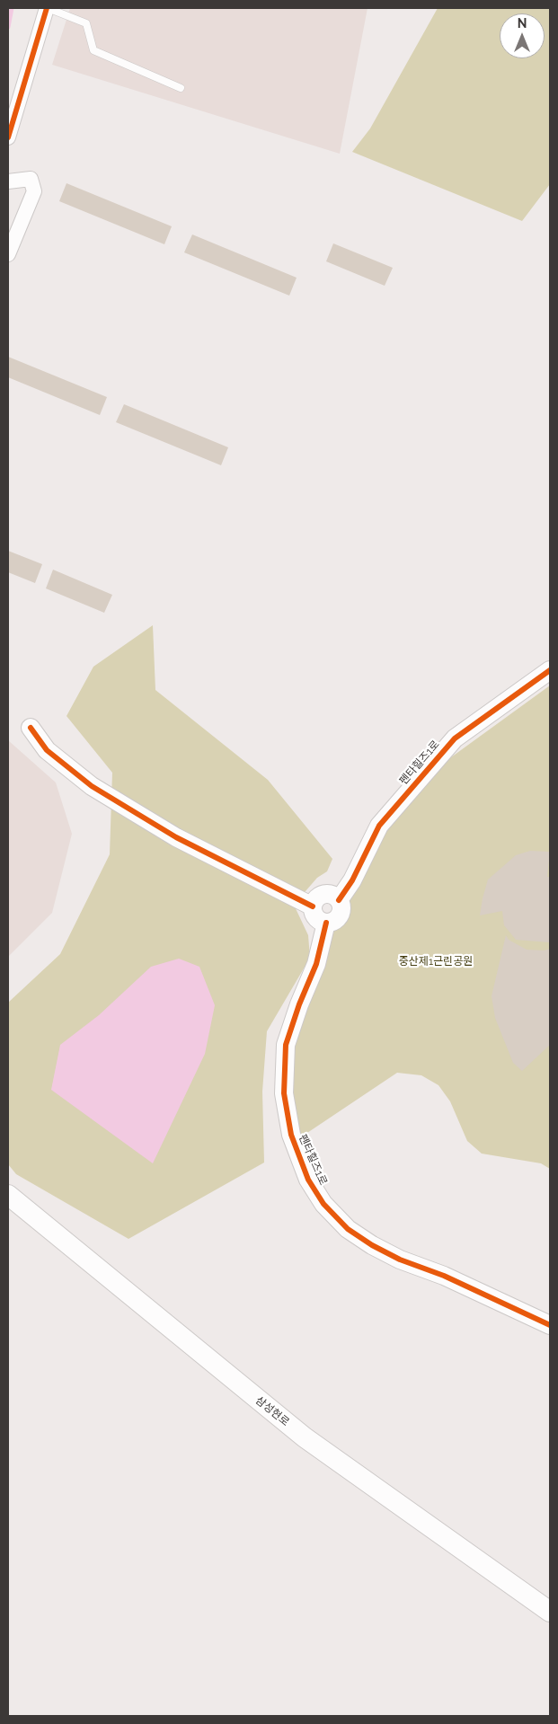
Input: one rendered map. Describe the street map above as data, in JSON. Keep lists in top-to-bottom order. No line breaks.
{"streets":{"main road":["삼성현로"],"street":["펜타힐즈1로"]},"parks":["중산제1근린공원"],"north":"top"}
